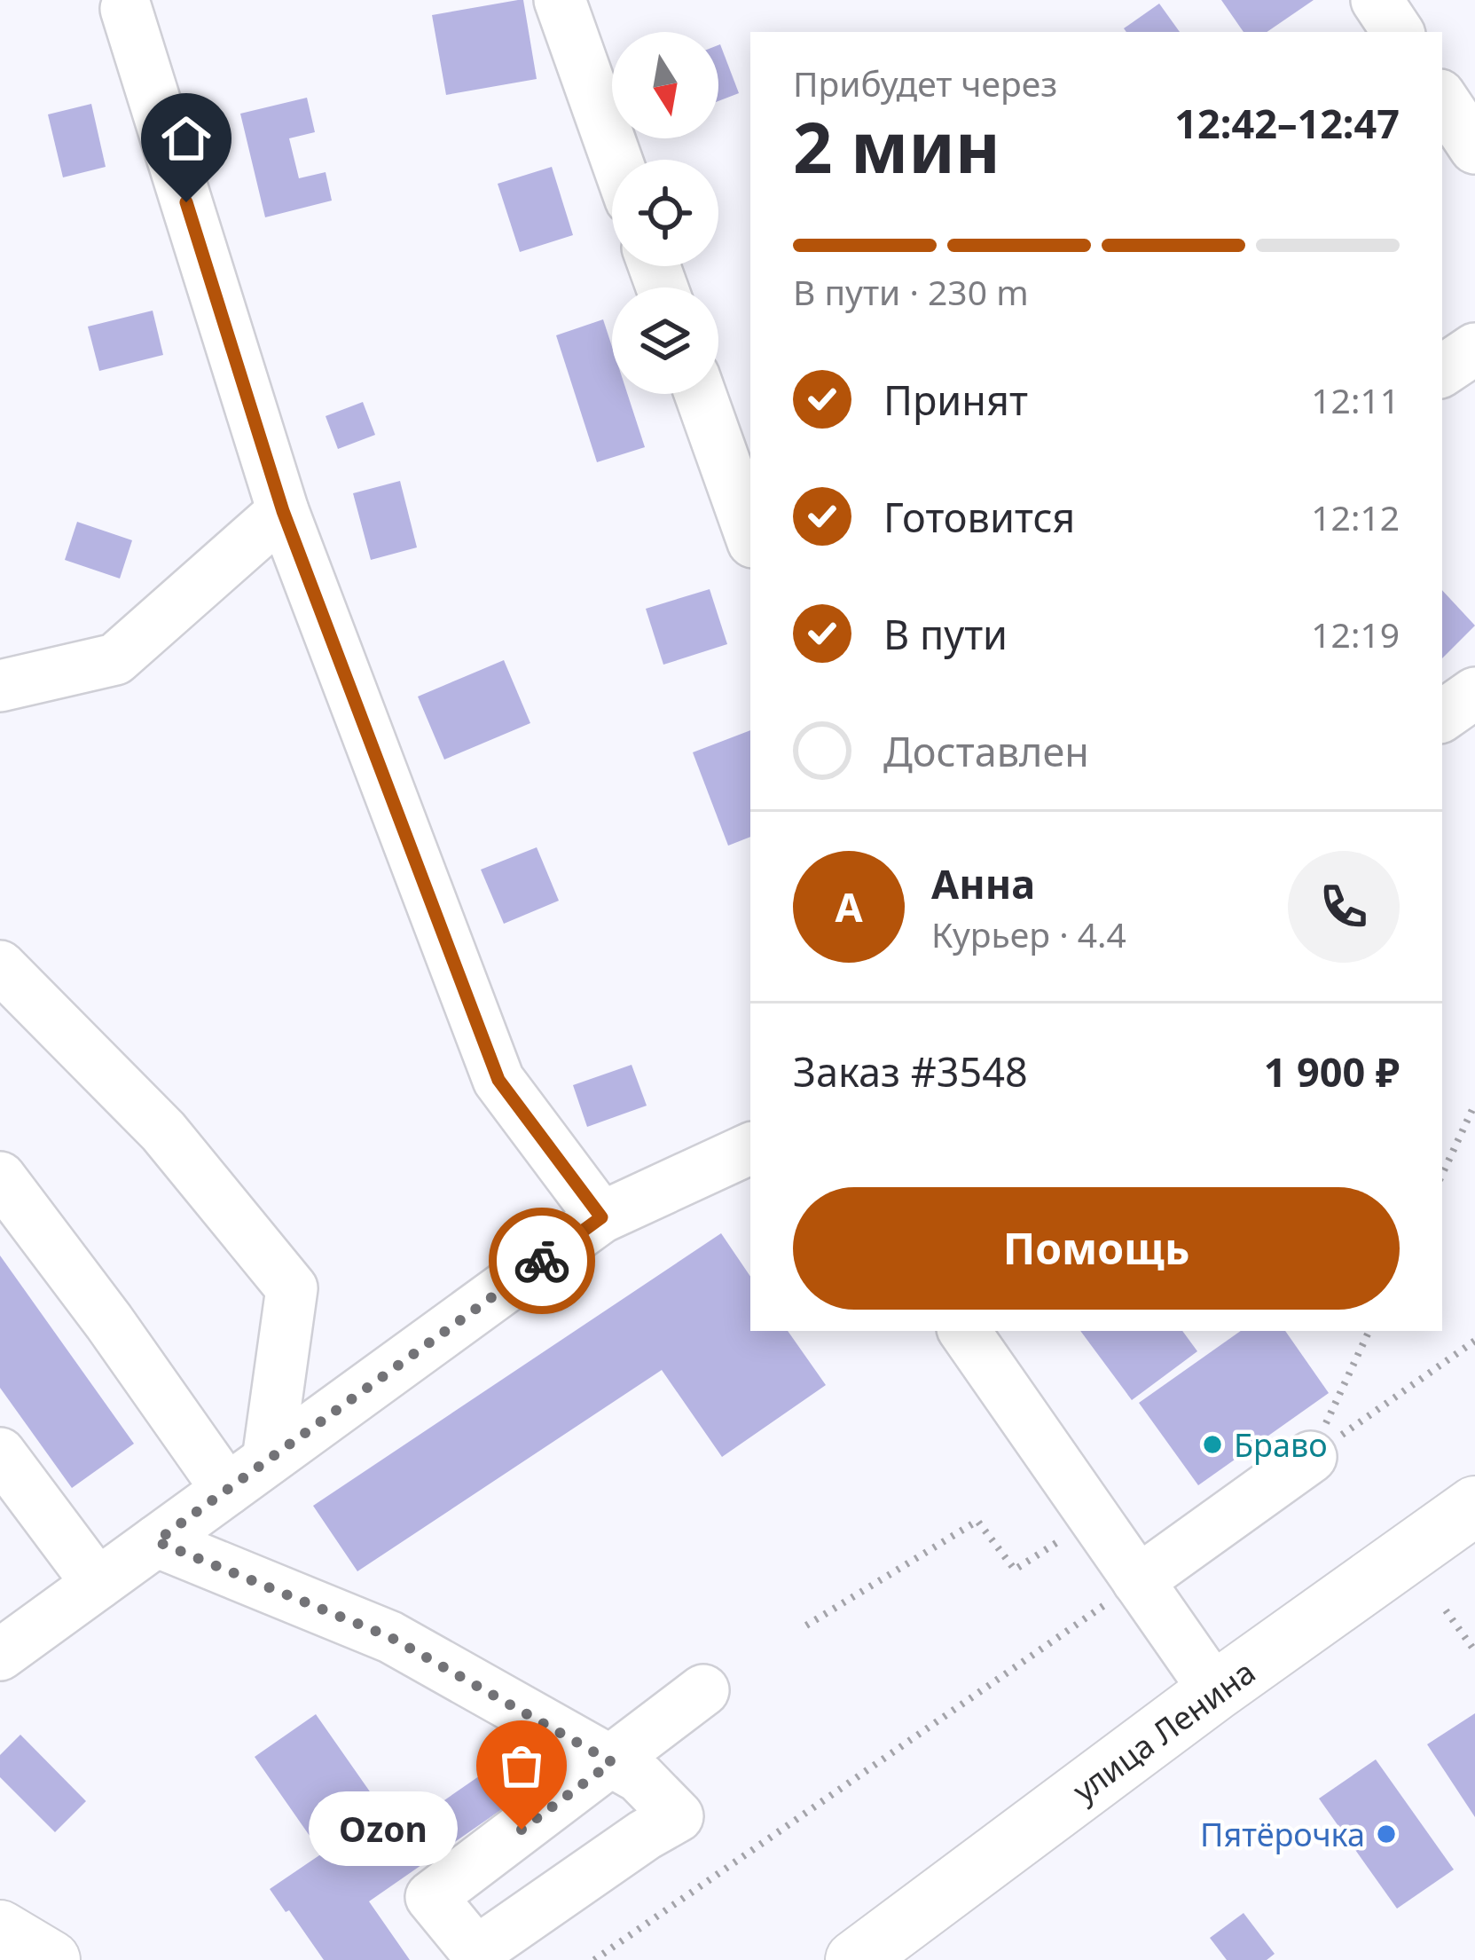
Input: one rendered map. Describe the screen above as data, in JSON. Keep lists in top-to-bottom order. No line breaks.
{"streets":{"main road":["улица Ленина"]},"places":["Браво","Ozon","Пятёрочка"],"north":"bottom","page":{"heading":["2 мин","Прибудет через","12:42–12:47"],"panel":["Анна","Курьер · 4.4","Заказ #3548","1 900 ₽"],"bar":"В пути · 230 m","list":[["Принят","12:11"],["Готовится","12:12"],["В пути","12:19"],"Доставлен"],"round":"А","buttons":"Помощь","bubble":"Ozon"}}
